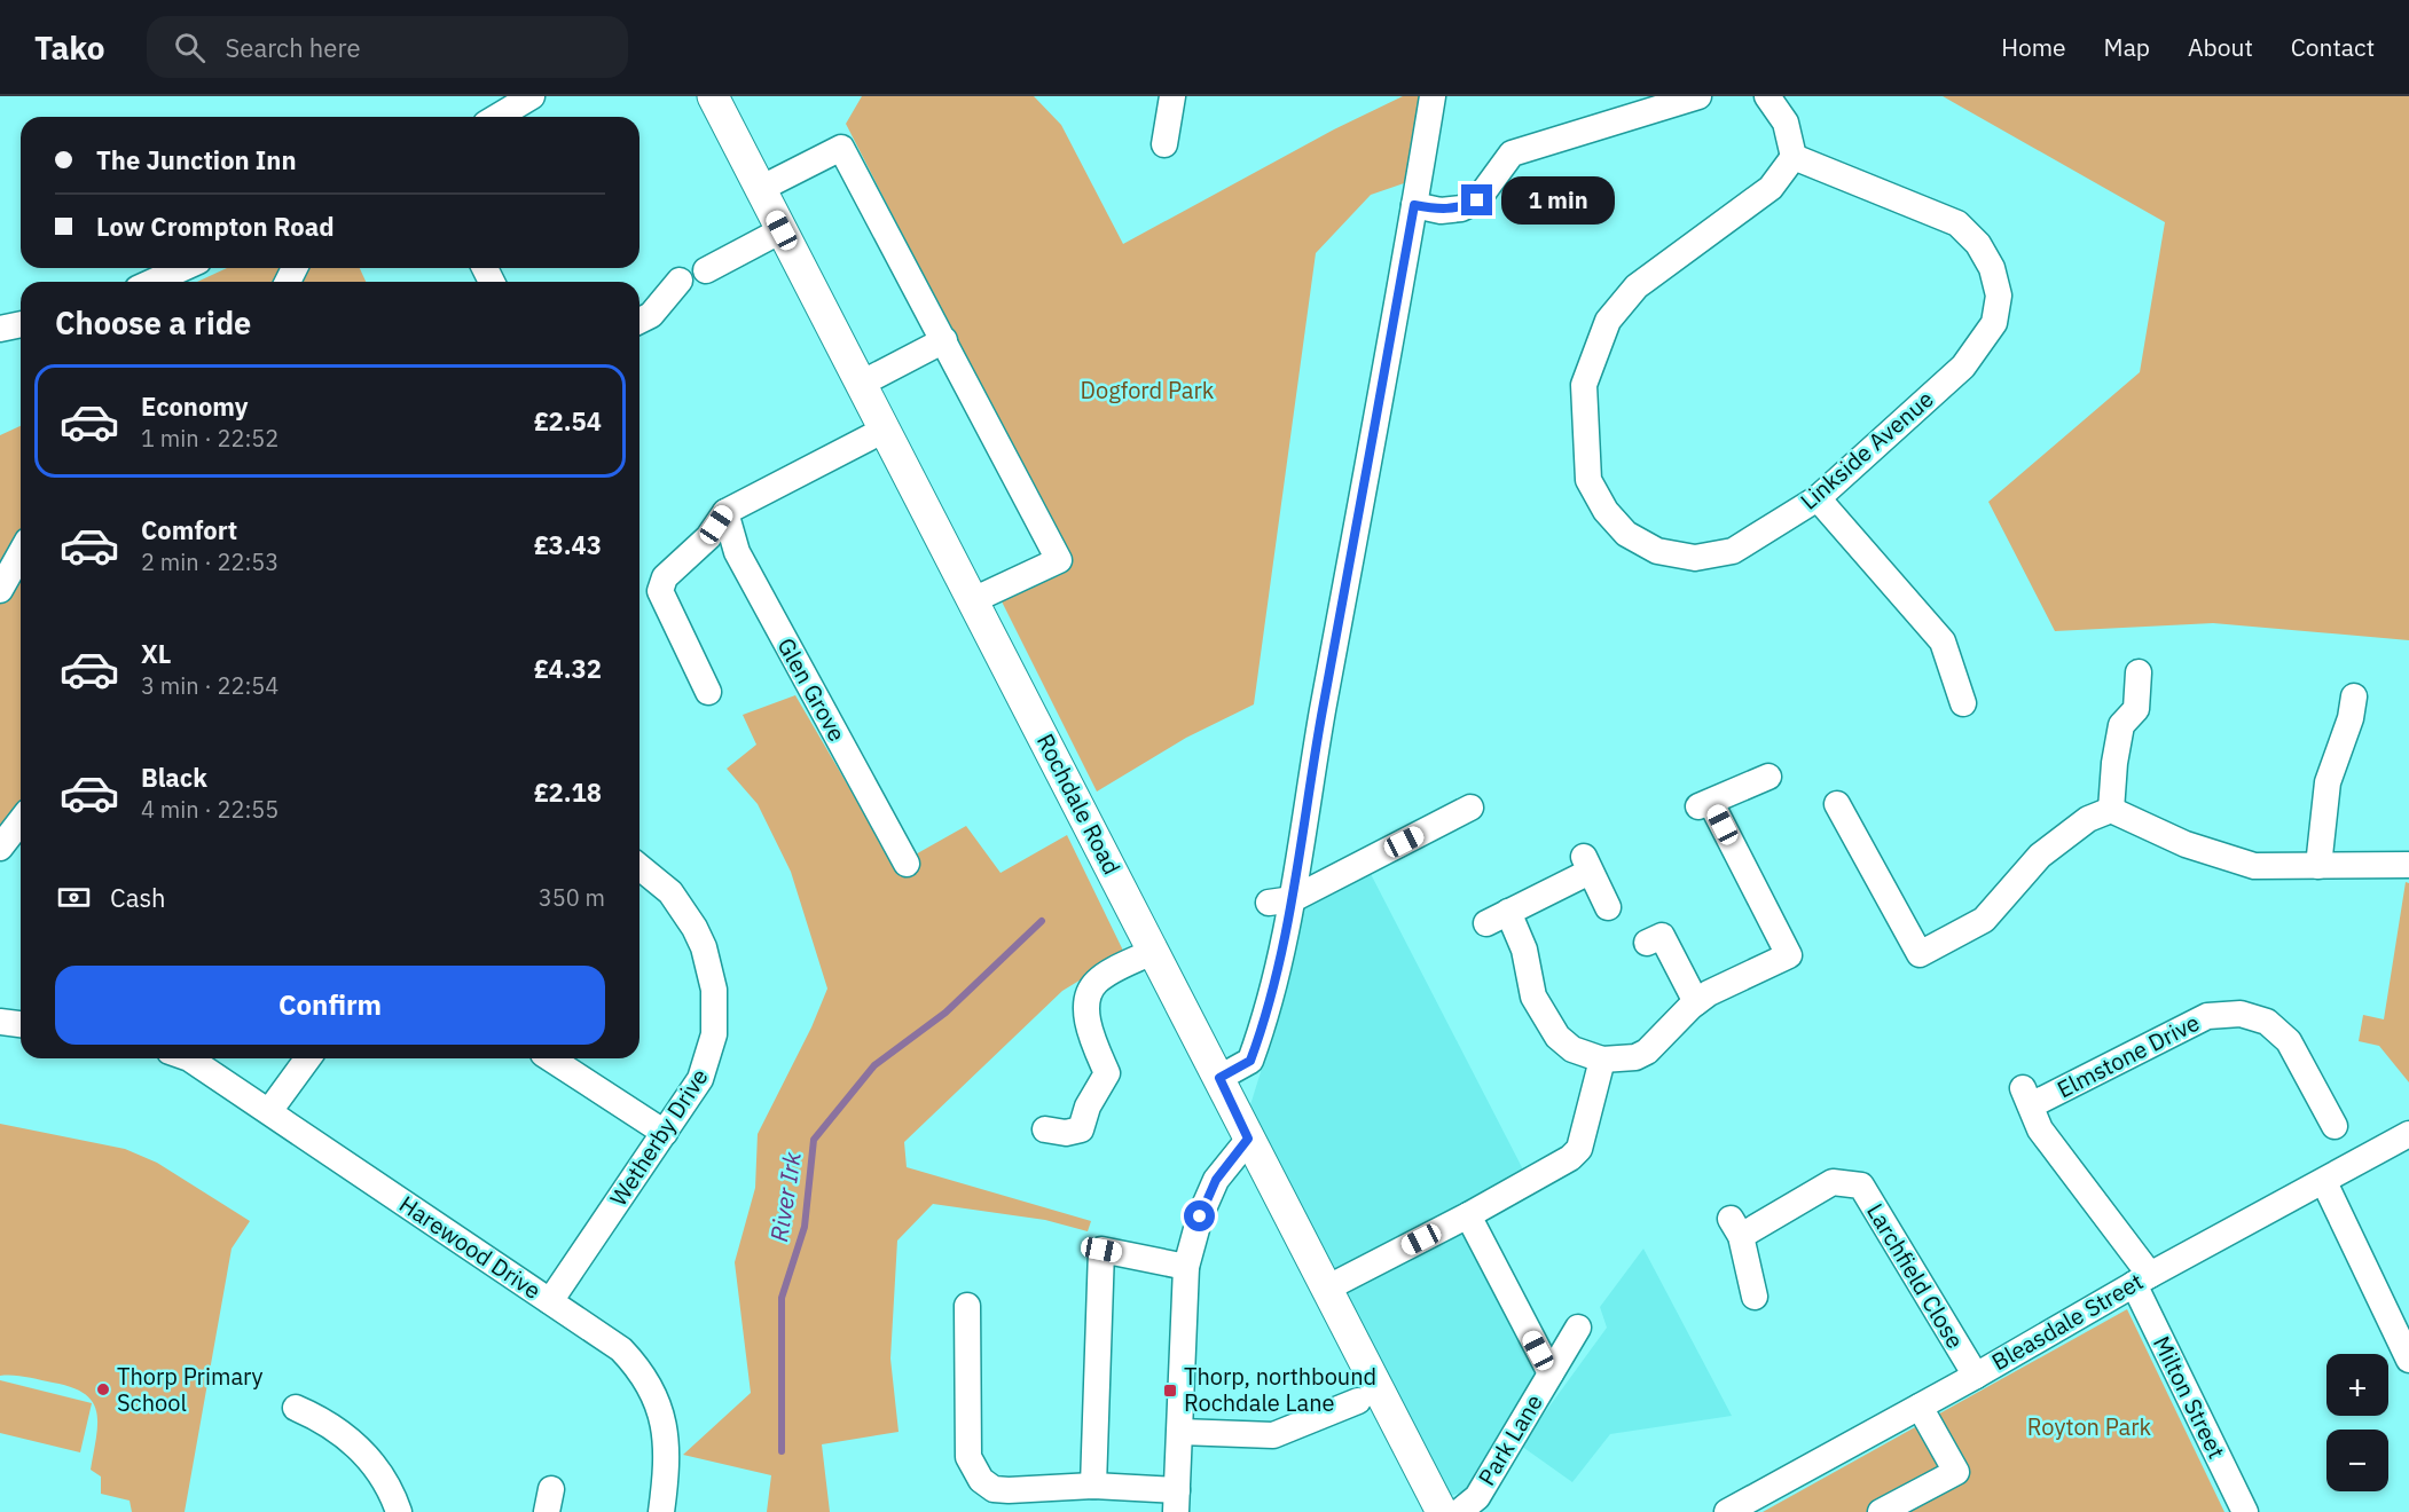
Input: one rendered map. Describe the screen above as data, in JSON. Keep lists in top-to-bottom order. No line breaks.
{"streets":{"main road":["Rochdale Road"],"street":["Linkside Avenue","Glen Grove","Elmstone Drive","Wetherby Drive","Harewood Drive","Larchfield Close","Bleasdale Street","Milton Street","Park Lane"]},"crossings":[["Elmstone Drive","Bleasdale Street"],["Elmstone Drive","Milton Street"],["Wetherby Drive","Harewood Drive"],["Larchfield Close","Bleasdale Street"],["Bleasdale Street","Milton Street"]],"water":["River Irk"],"parks":["Dogford Park","Royton Park"],"places":{"other":["Thorp Primary School"],"transit":["Thorp, northbound Rochdale Lane"]},"page":{"header":"Tako","search":"Search here","nav":["Home","Map","About","Contact"],"banner":["The Junction Inn","Low Crompton Road"],"bubble":"1 min","heading":"Choose a ride","list":[{"name":"Economy","note":"1 min · 22:52","value":"£2.54"},{"name":"Comfort","note":"2 min · 22:53","value":"£3.43"},{"name":"XL","note":"3 min · 22:54","value":"£4.32"},{"name":"Black","note":"4 min · 22:55","value":"£2.18"}],"pay":["Cash","350 m"],"buttons":"Confirm","map_buttons":["+","−"]}}
